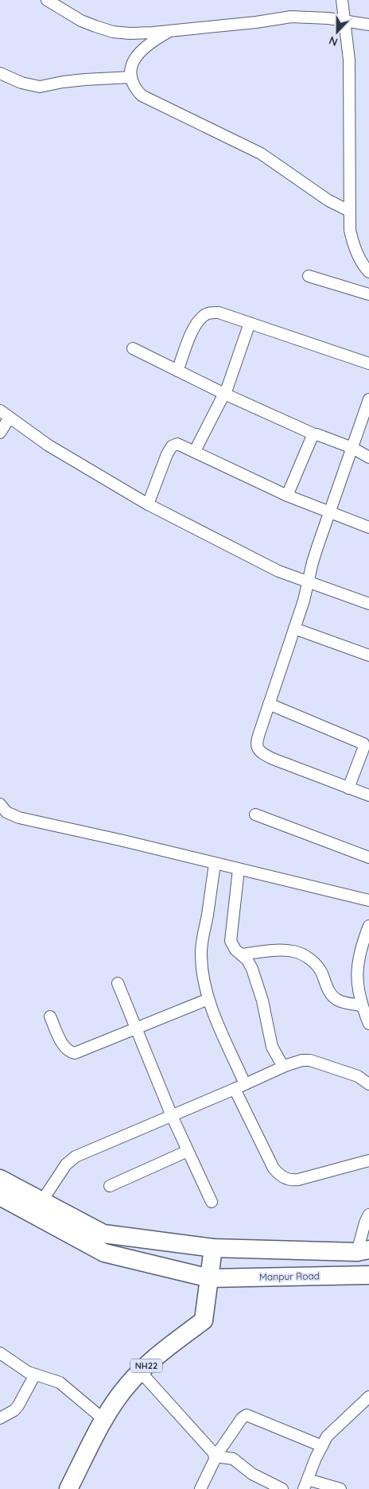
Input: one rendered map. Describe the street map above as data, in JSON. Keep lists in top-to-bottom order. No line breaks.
{"streets":{"main road":["Manpur Road","NH22"]},"crossings":[["Manpur Road","NH22"]],"north":"bottom"}
